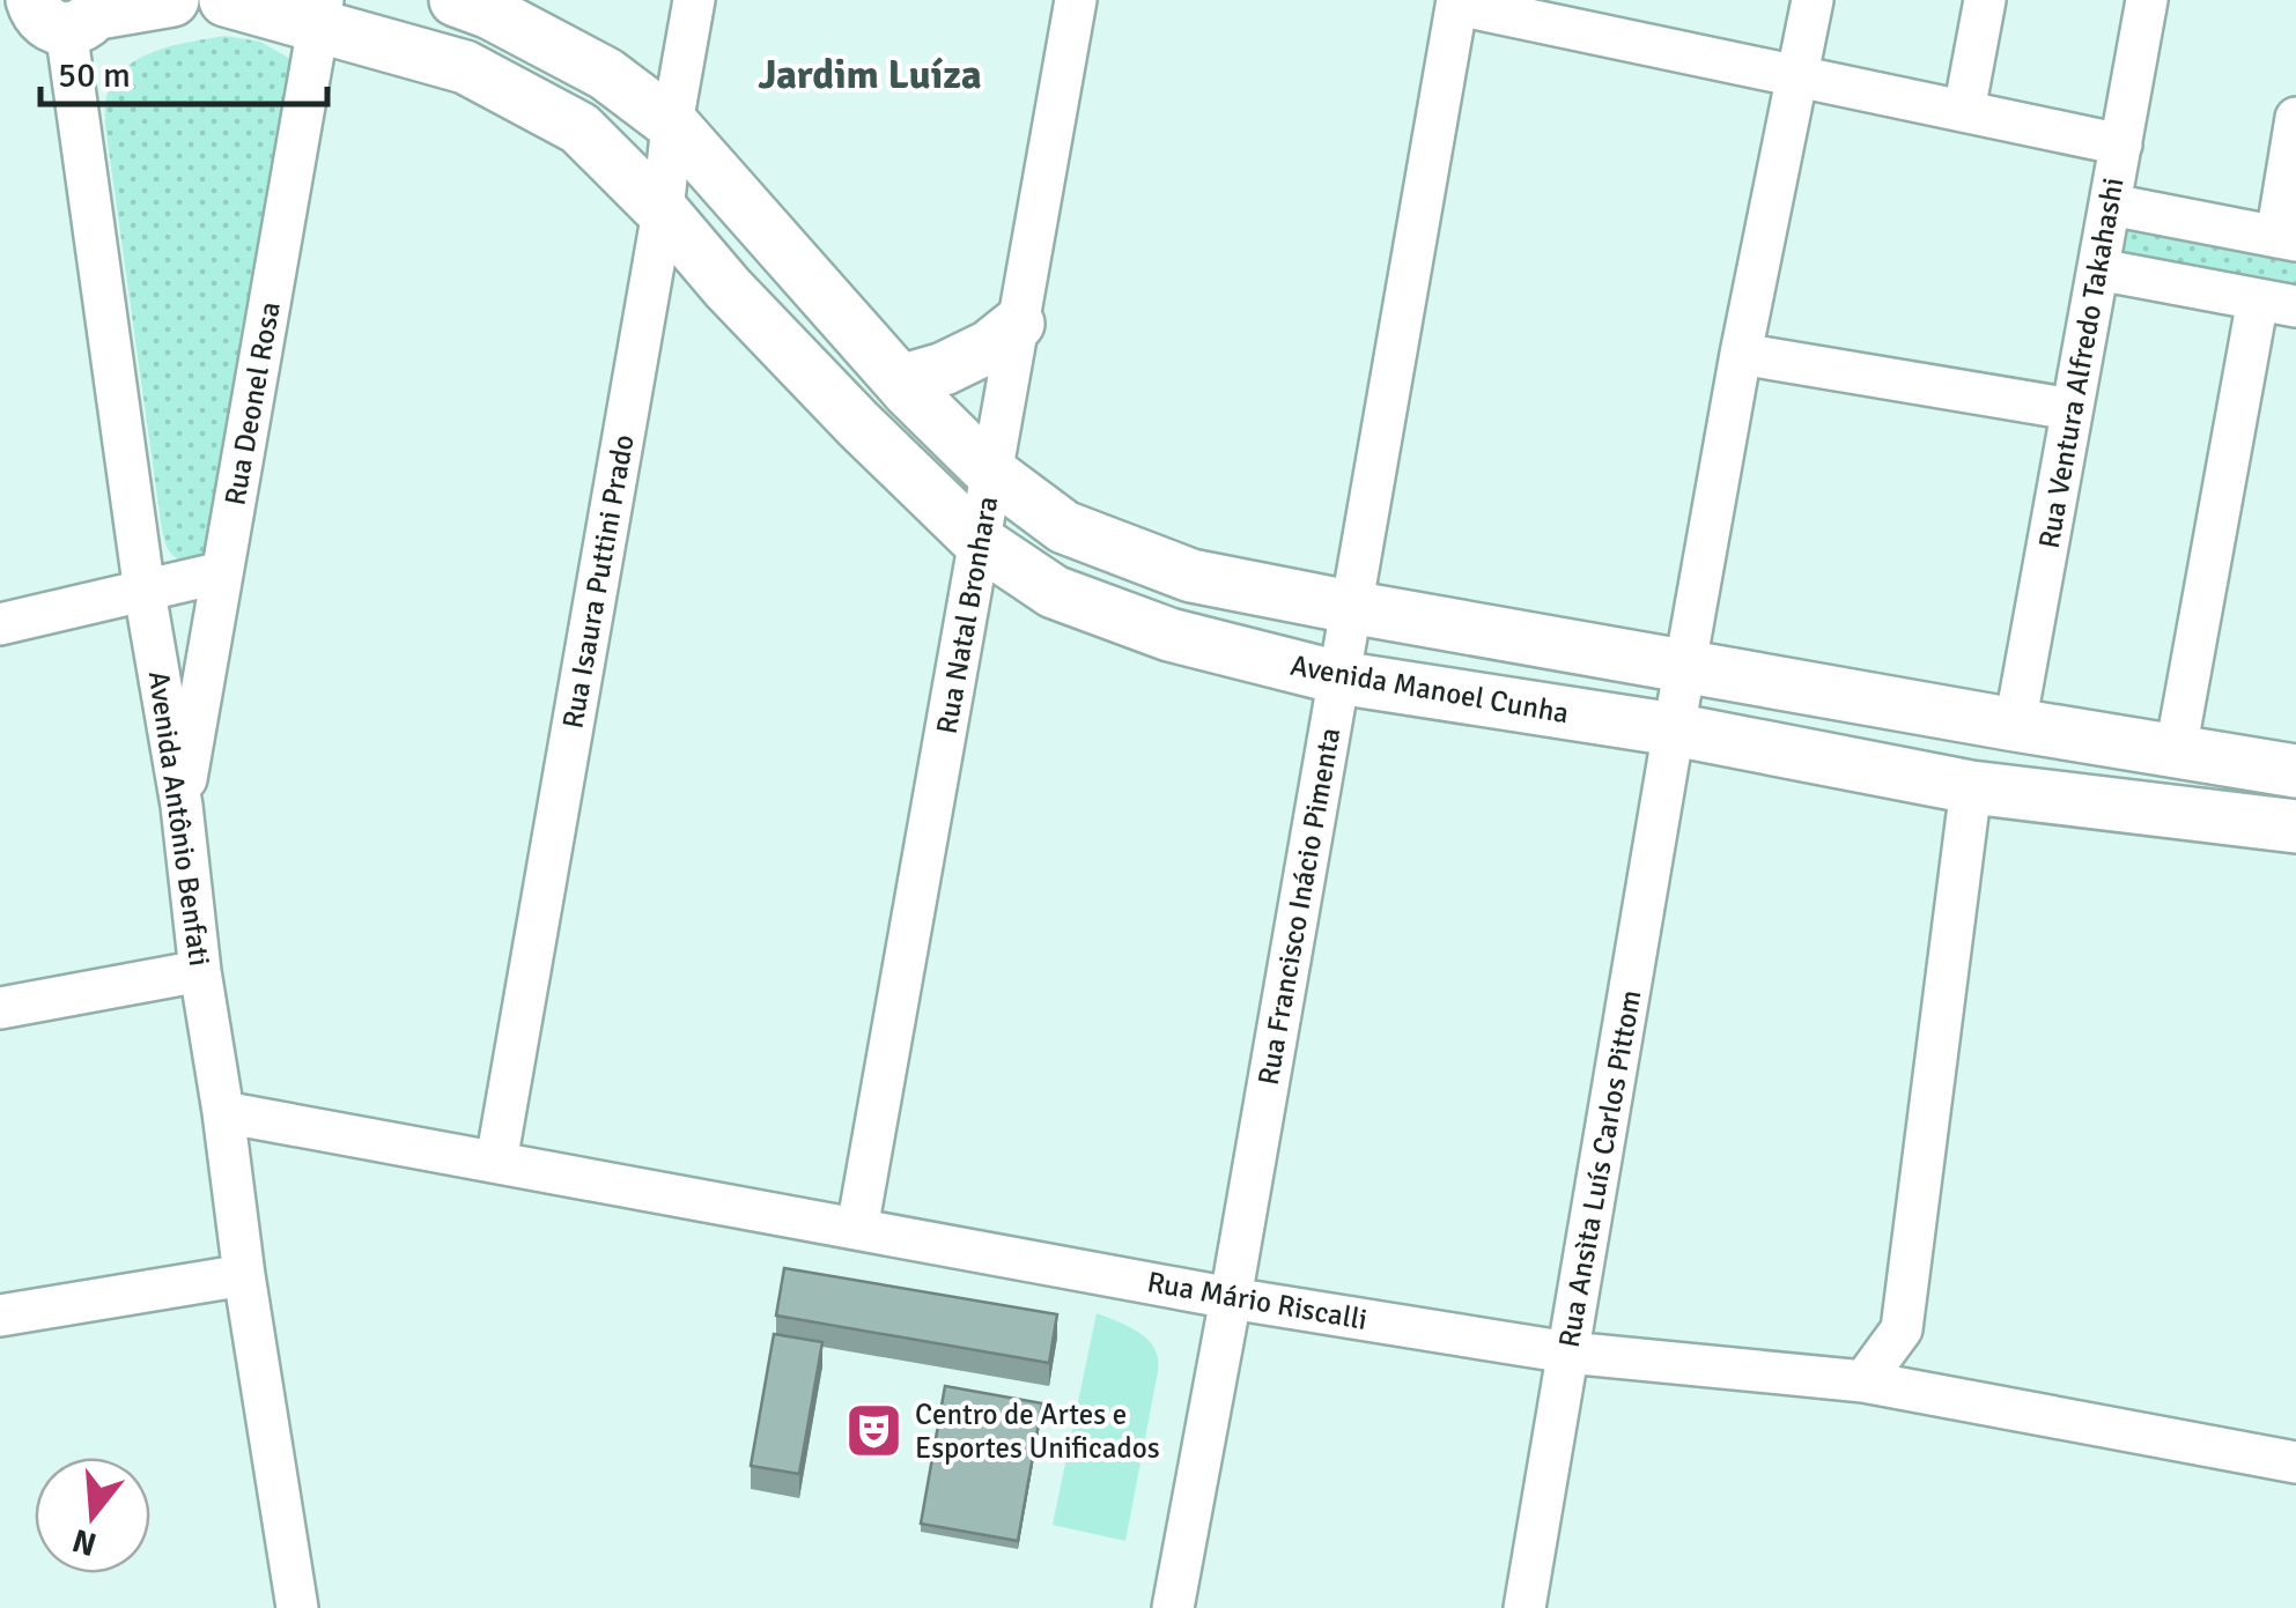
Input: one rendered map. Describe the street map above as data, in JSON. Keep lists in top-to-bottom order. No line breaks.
{"streets":{"street":["Rua Ventura Alfredo Takahashi","Rua Deonel Rosa","Rua Isaura Puttini Prado","Rua Natal Bronhara","Avenida Manoel Cunha","Avenida Antônio Benfati","Rua Francisco Inácio Pimenta","Rua Ansìta Luís Carlos Pittom","Rua Mário Riscalli"]},"crossings":[["Rua Deonel Rosa","Avenida Manoel Cunha"],["Rua Deonel Rosa","Avenida Antônio Benfati"],["Rua Isaura Puttini Prado","Avenida Manoel Cunha"],["Rua Isaura Puttini Prado","Rua Mário Riscalli"],["Rua Natal Bronhara","Avenida Manoel Cunha"],["Rua Natal Bronhara","Rua Mário Riscalli"],["Avenida Manoel Cunha","Rua Francisco Inácio Pimenta"],["Avenida Manoel Cunha","Rua Ansìta Luís Carlos Pittom"],["Avenida Antônio Benfati","Rua Mário Riscalli"],["Rua Francisco Inácio Pimenta","Rua Mário Riscalli"],["Rua Ansìta Luís Carlos Pittom","Rua Mário Riscalli"]],"districts":["Jardim Luíza"],"places":{"theatre":["Centro de Artes e Esportes Unificados"]},"scale_bar":"50 m","north":"bottom"}
